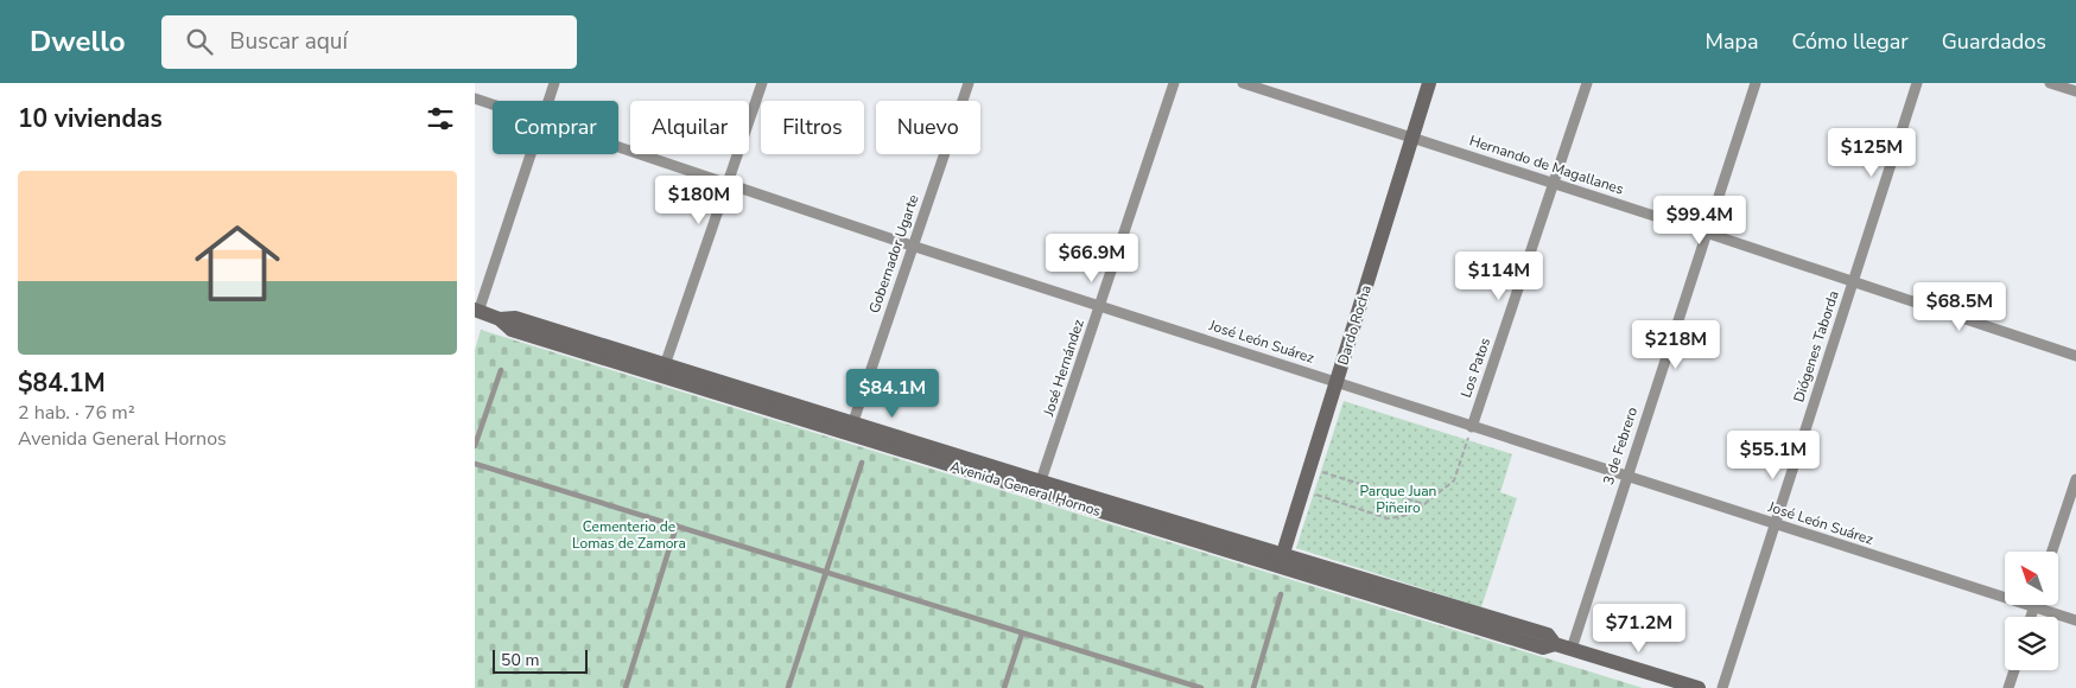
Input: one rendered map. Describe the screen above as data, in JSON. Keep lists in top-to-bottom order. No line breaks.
{"streets":{"main road":["Dardo Rocha","Avenida General Hornos"],"street":["Hernando de Magallanes","Gobernador Ugarte","José León Suárez","Diógenes Taborda","José Hernández","Los Patos","3 de Febrero"]},"crossings":[["Hernando de Magallanes","Dardo Rocha"],["Hernando de Magallanes","Diógenes Taborda"],["Hernando de Magallanes","Los Patos"],["Hernando de Magallanes","3 de Febrero"],["Gobernador Ugarte","José León Suárez"],["Gobernador Ugarte","Avenida General Hornos"],["Dardo Rocha","José León Suárez"],["Dardo Rocha","Avenida General Hornos"],["José León Suárez","Diógenes Taborda"],["José León Suárez","José Hernández"],["José León Suárez","Los Patos"],["José León Suárez","3 de Febrero"],["José Hernández","Avenida General Hornos"],["3 de Febrero","Avenida General Hornos"]],"parks":["Parque Juan Piñeiro","Cementerio de Lomas de Zamora"],"scale_bar":"50 m","north":"top left","page":{"header":"Dwello","search":"Buscar aquí","nav":["Mapa","Cómo llegar","Guardados"],"heading":"10 viviendas","chip":["Comprar","Alquilar","Filtros","Nuevo"],"price":["$125M","$180M","$99.4M","$66.9M","$114M","$68.5M","$218M","$84.1M","$55.1M","$71.2M"],"list":[{"name":"$84.1M","note":"2 hab. · 76 m² · Avenida General Hornos"}],"scale":"50 m"}}
